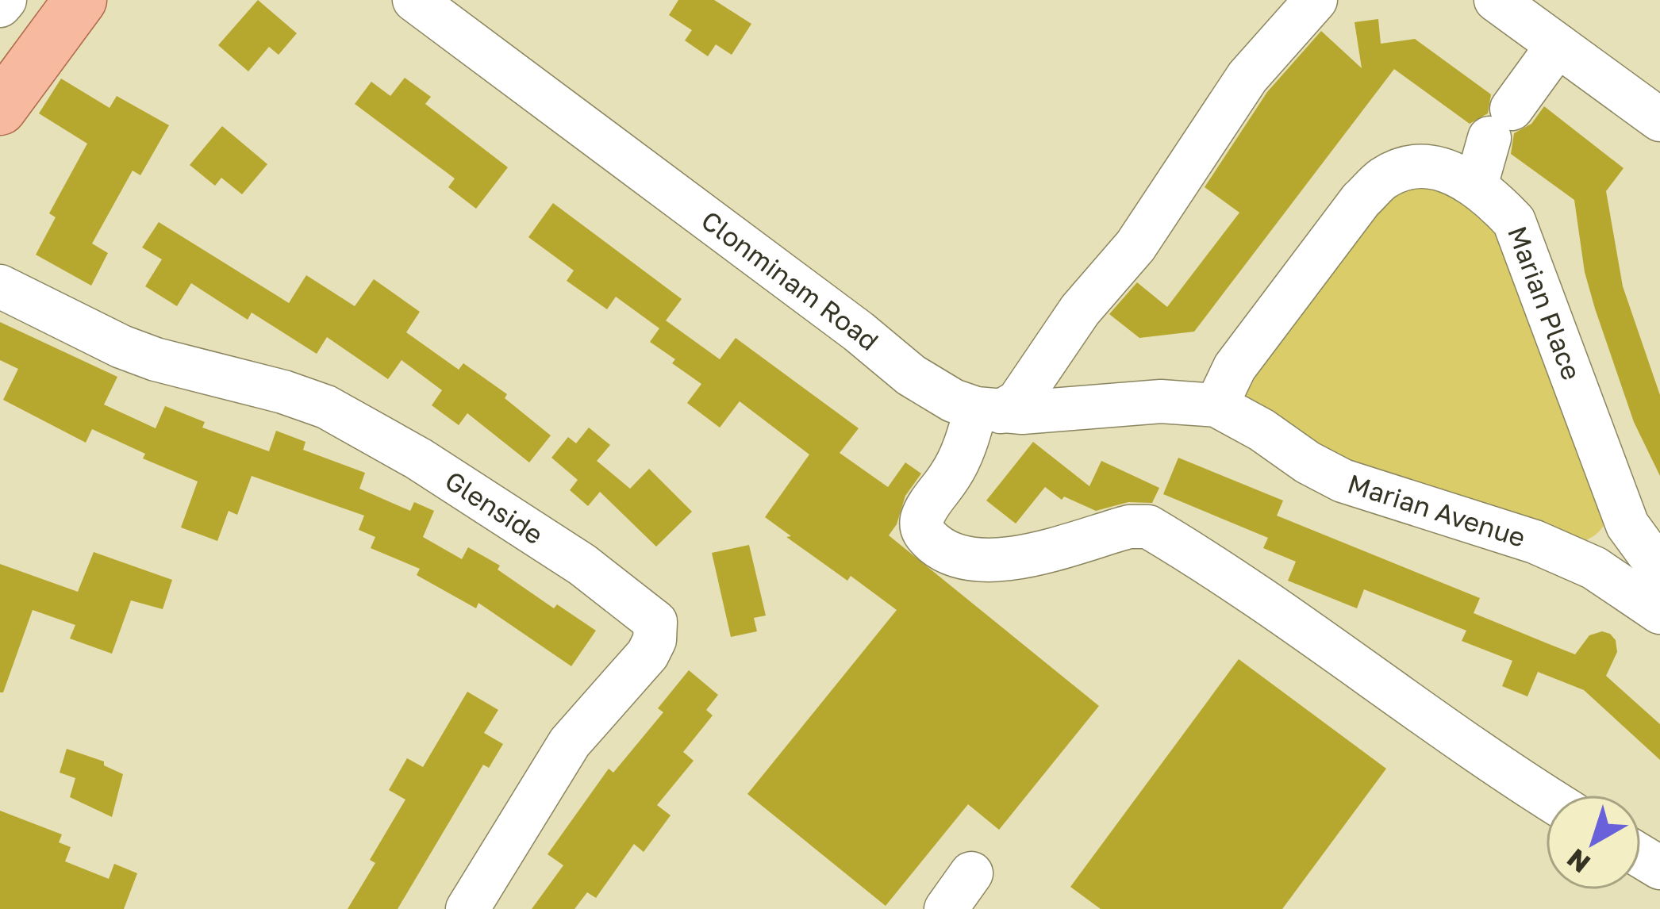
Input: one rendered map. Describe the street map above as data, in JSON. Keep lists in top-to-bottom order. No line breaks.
{"streets":{"street":["Clonminam Road","Marian Place","Glenside","Marian Avenue"]},"crossings":[["Clonminam Road","Marian Place"],["Clonminam Road","Marian Avenue"],["Marian Place","Marian Avenue"]],"north":"bottom left"}
